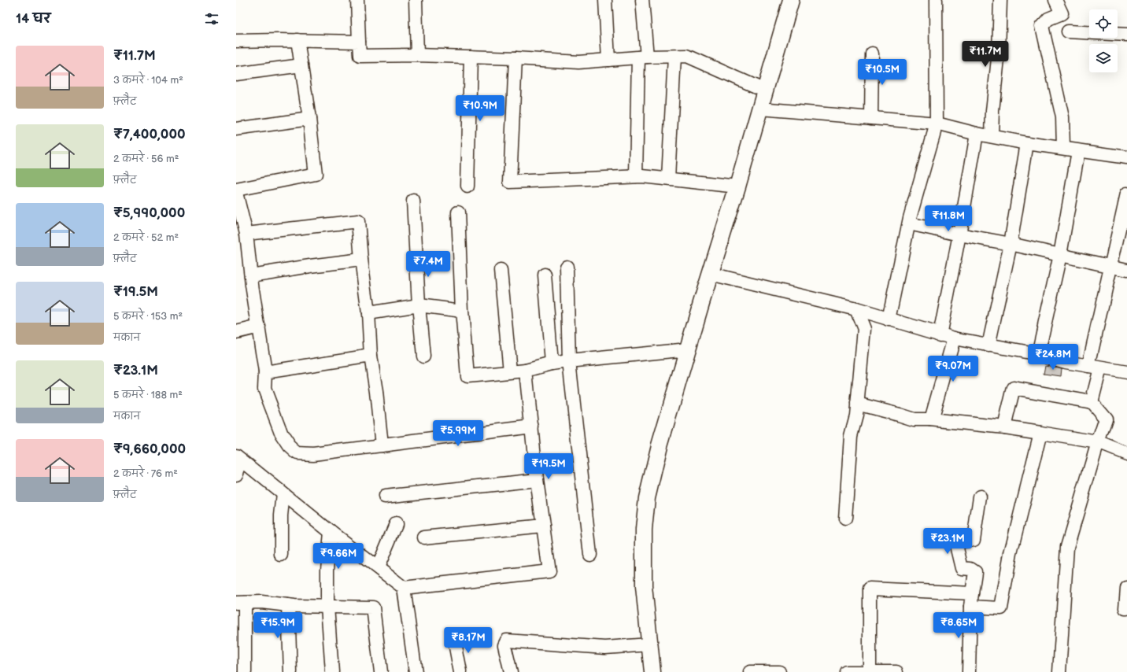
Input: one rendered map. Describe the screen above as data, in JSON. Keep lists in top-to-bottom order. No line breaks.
{"page":{"heading":"14 घर","list":[{"name":"₹11.7M","note":"3 कमरे · 104 m² · फ़्लैट"},{"name":"₹7,400,000","note":"2 कमरे · 56 m² · फ़्लैट"},{"name":"₹5,990,000","note":"2 कमरे · 52 m² · फ़्लैट"},{"name":"₹19.5M","note":"5 कमरे · 153 m² · मकान"},{"name":"₹23.1M","note":"5 कमरे · 188 m² · मकान"},{"name":"₹9,660,000","note":"2 कमरे · 76 m² · फ़्लैट"}],"price":["₹11.7M","₹10.5M","₹10.9M","₹11.8M","₹7.4M","₹24.8M","₹9.07M","₹5.99M","₹19.5M","₹23.1M","₹9.66M","₹15.9M","₹8.65M","₹8.17M"]}}
